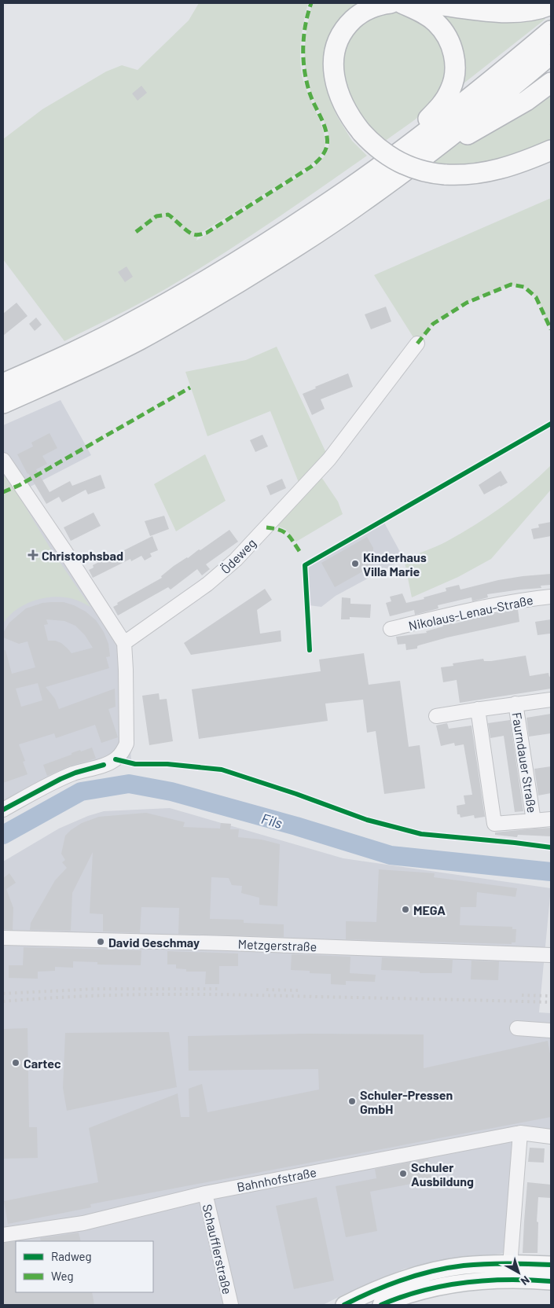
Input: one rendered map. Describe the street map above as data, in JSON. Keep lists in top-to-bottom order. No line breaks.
{"streets":{"street":["Ödeweg","Nikolaus-Lenau-Straße","Faurndauer Straße","Metzgerstraße","Bahnhofstraße","Schaufflerstraße"]},"crossings":[["Bahnhofstraße","Schaufflerstraße"]],"water":["Fils"],"places":{"health":["Christophsbad"],"other":["Kinderhaus Villa Marie","MEGA","David Geschmay","Cartec","Schuler-Pressen GmbH","Schuler Ausbildung"]},"legend":["Radweg","Weg"],"north":"bottom right"}
